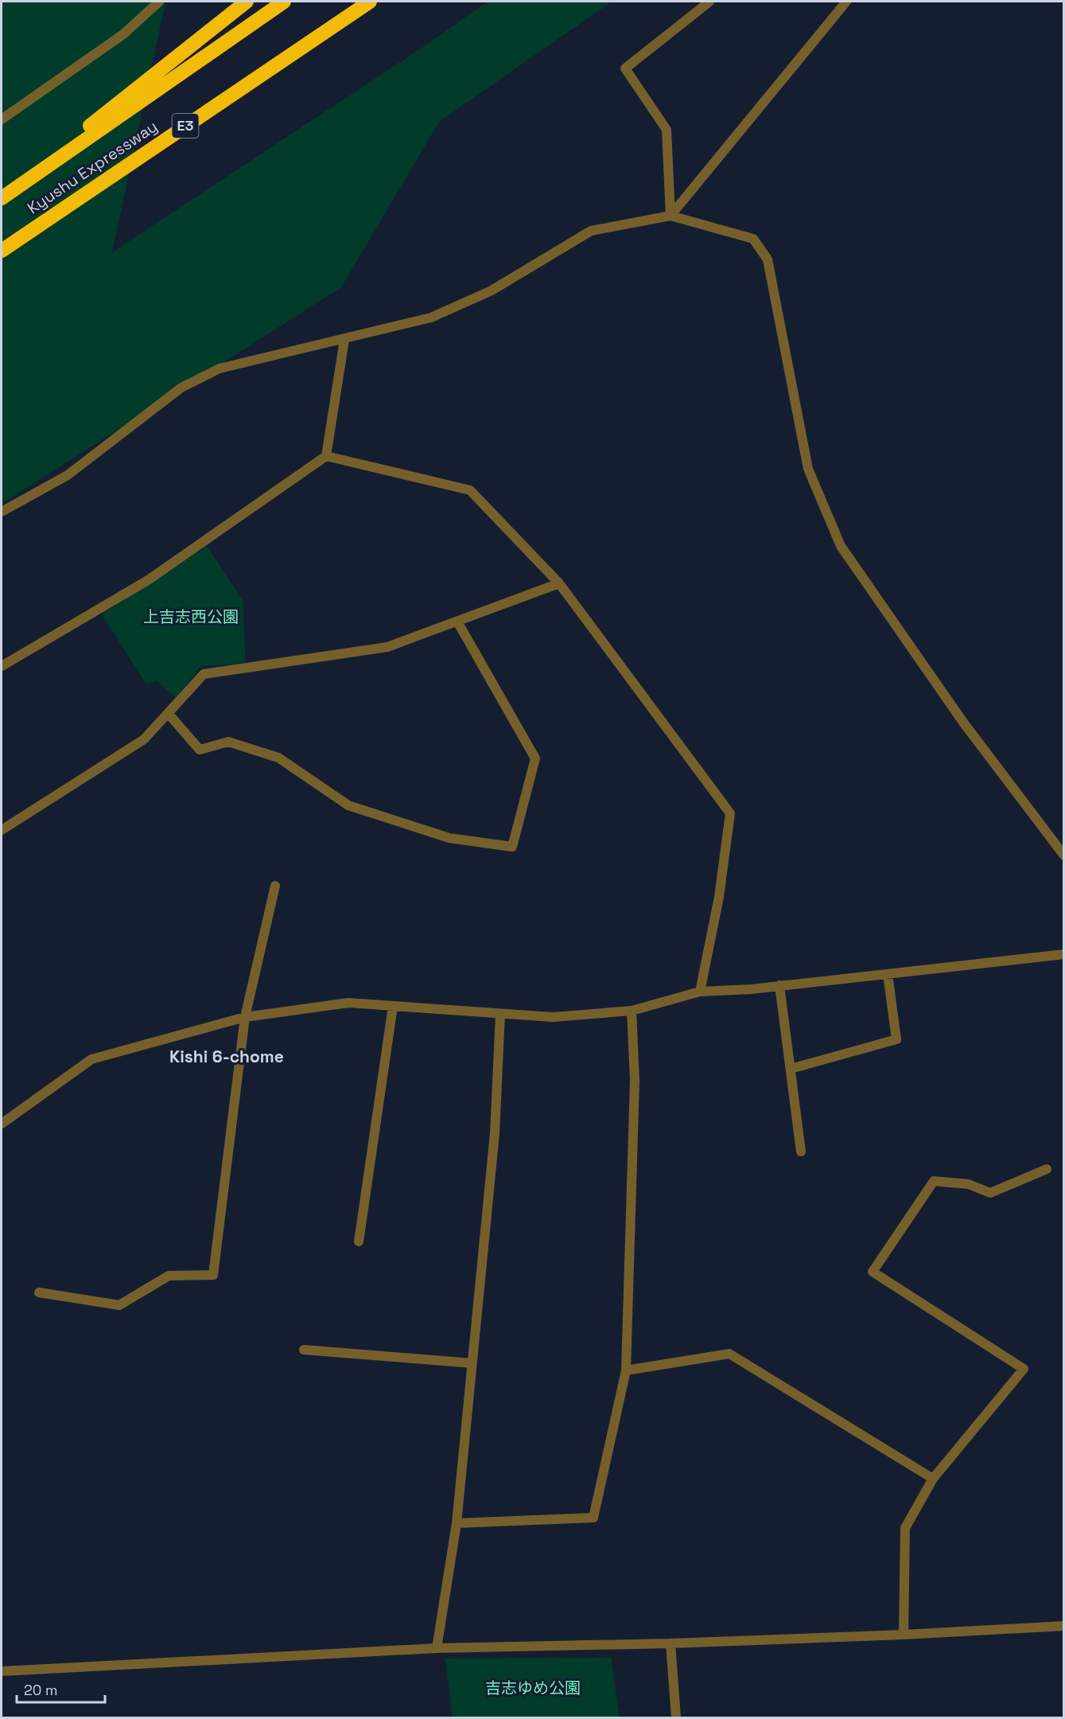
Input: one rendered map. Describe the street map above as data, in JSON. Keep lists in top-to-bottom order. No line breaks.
{"streets":{"highway":["E3","Kyushu Expressway"]},"districts":["Kishi 6-chome"],"parks":["上吉志西公園","吉志ゆめ公園"],"scale_bar":"20 m"}
